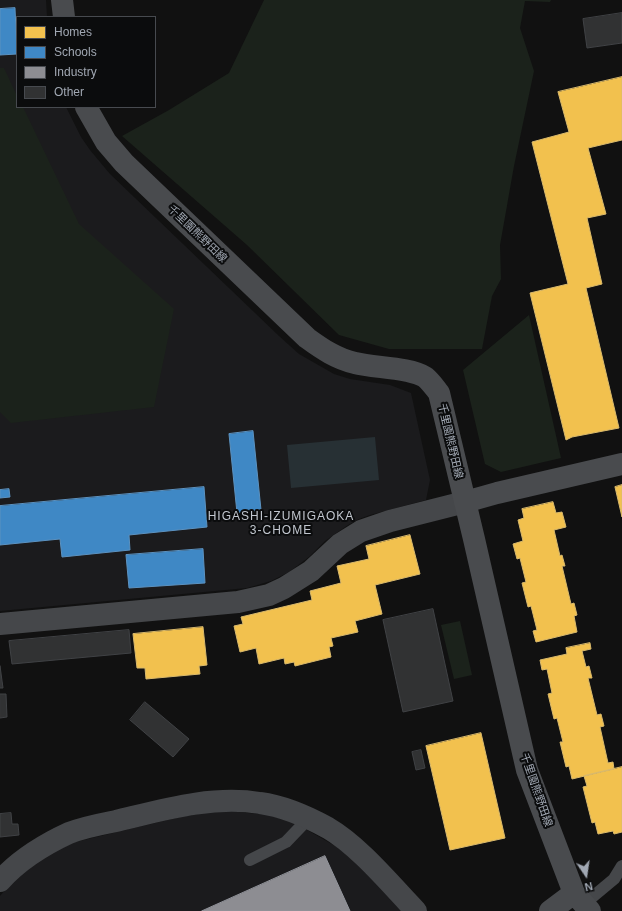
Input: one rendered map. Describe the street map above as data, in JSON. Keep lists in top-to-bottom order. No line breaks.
{"streets":{"street":["千里園熊野田線"]},"districts":["HIGASHI-IZUMIGAOKA 3-CHOME"],"legend":["Homes","Schools","Industry","Other"],"north":"bottom"}
